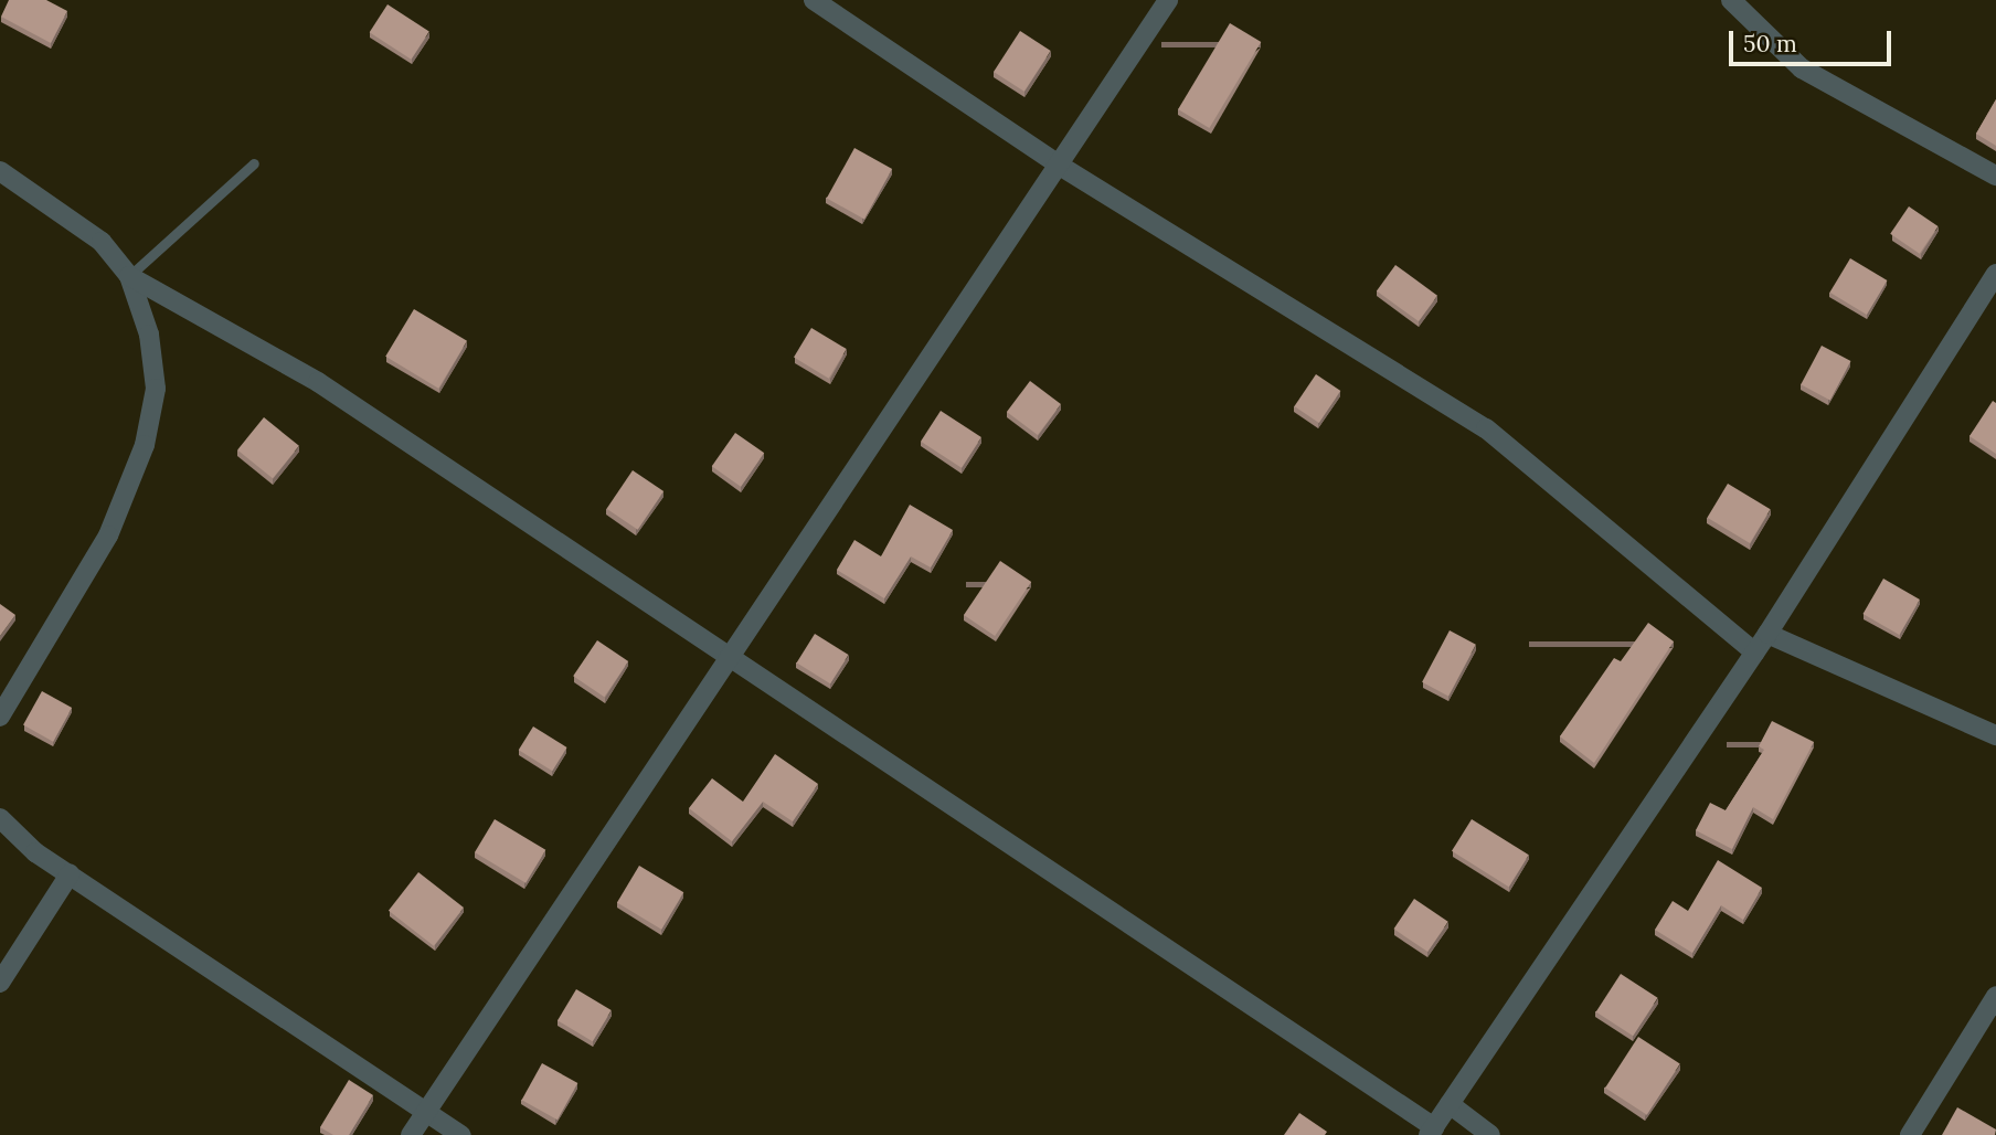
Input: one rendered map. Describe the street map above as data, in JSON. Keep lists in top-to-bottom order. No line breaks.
{"scale_bar":"50 m"}
